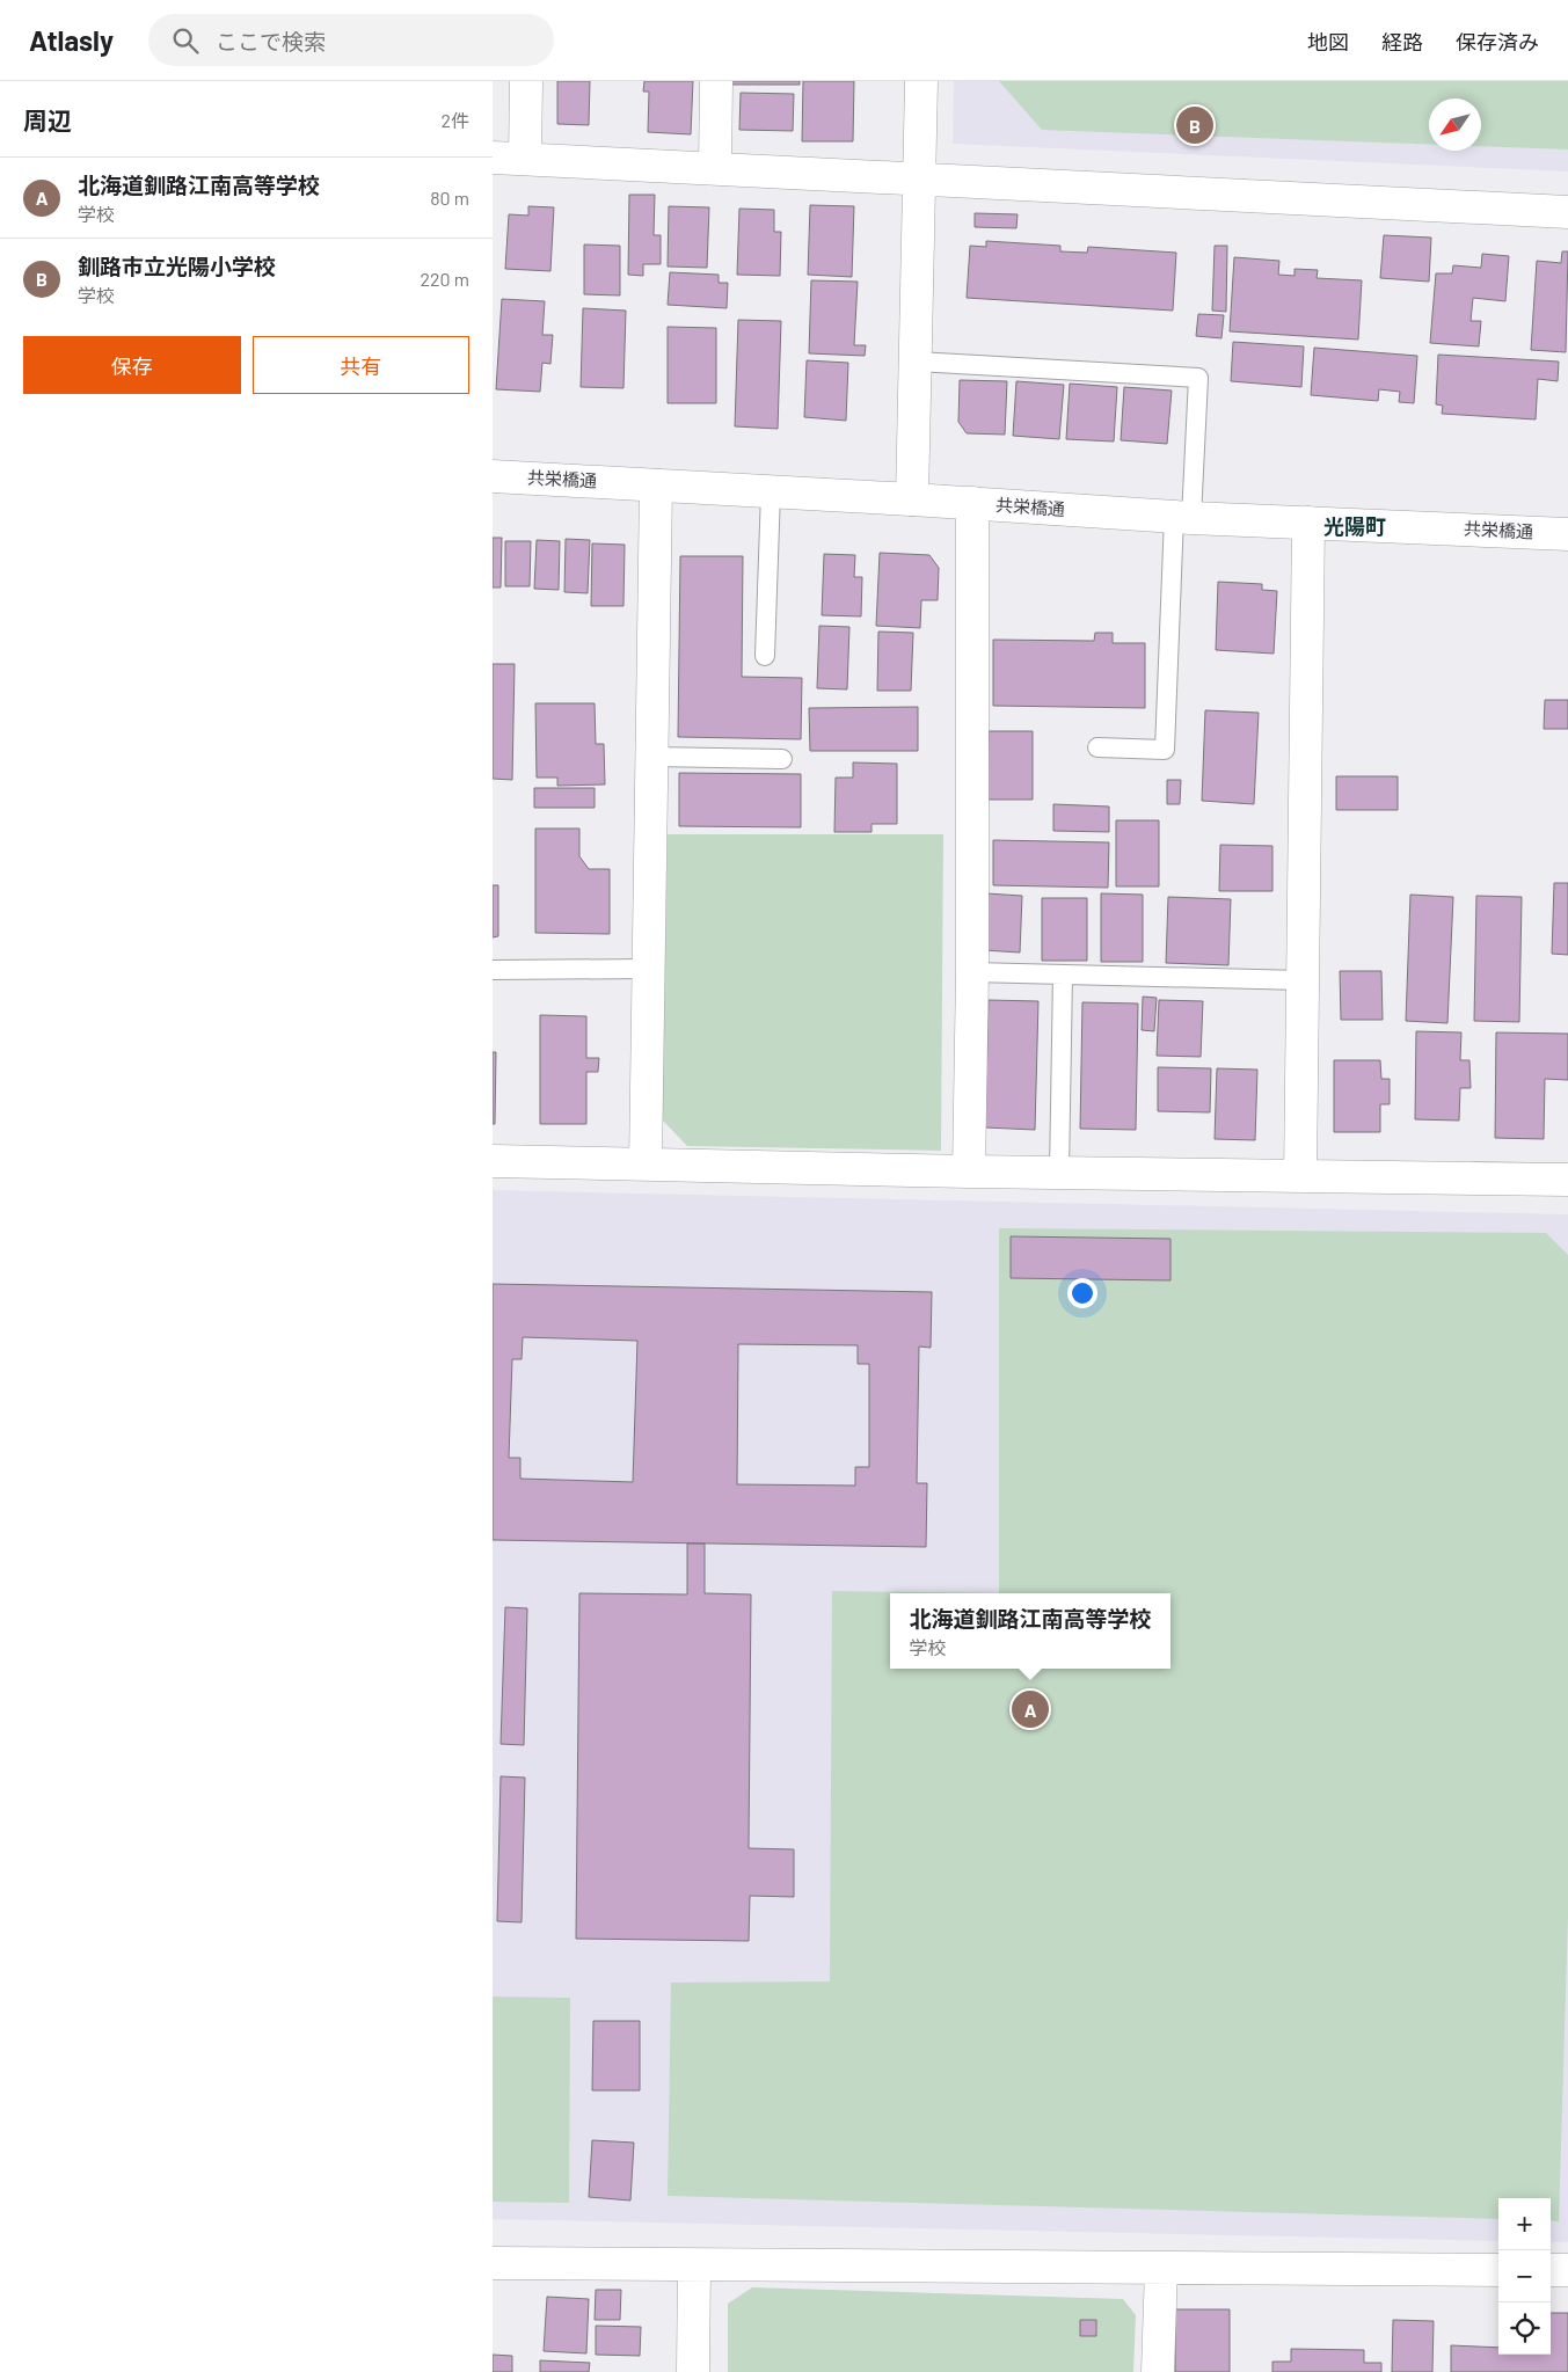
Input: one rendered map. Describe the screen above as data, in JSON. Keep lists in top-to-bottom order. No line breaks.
{"streets":{"street":["共栄橋通"]},"districts":["光陽町"],"north":"bottom left","page":{"header":"Atlasly","search":"ここで検索","nav":["地図","経路","保存済み"],"heading":["周辺","2件"],"pins":["B","A"],"list":[{"mark":"A","name":"北海道釧路江南高等学校","note":"学校","value":"80 m"},{"mark":"B","name":"釧路市立光陽小学校","note":"学校","value":"220 m"}],"buttons":["保存","共有"],"popup":["北海道釧路江南高等学校","学校"],"map_buttons":["+","−"]}}
